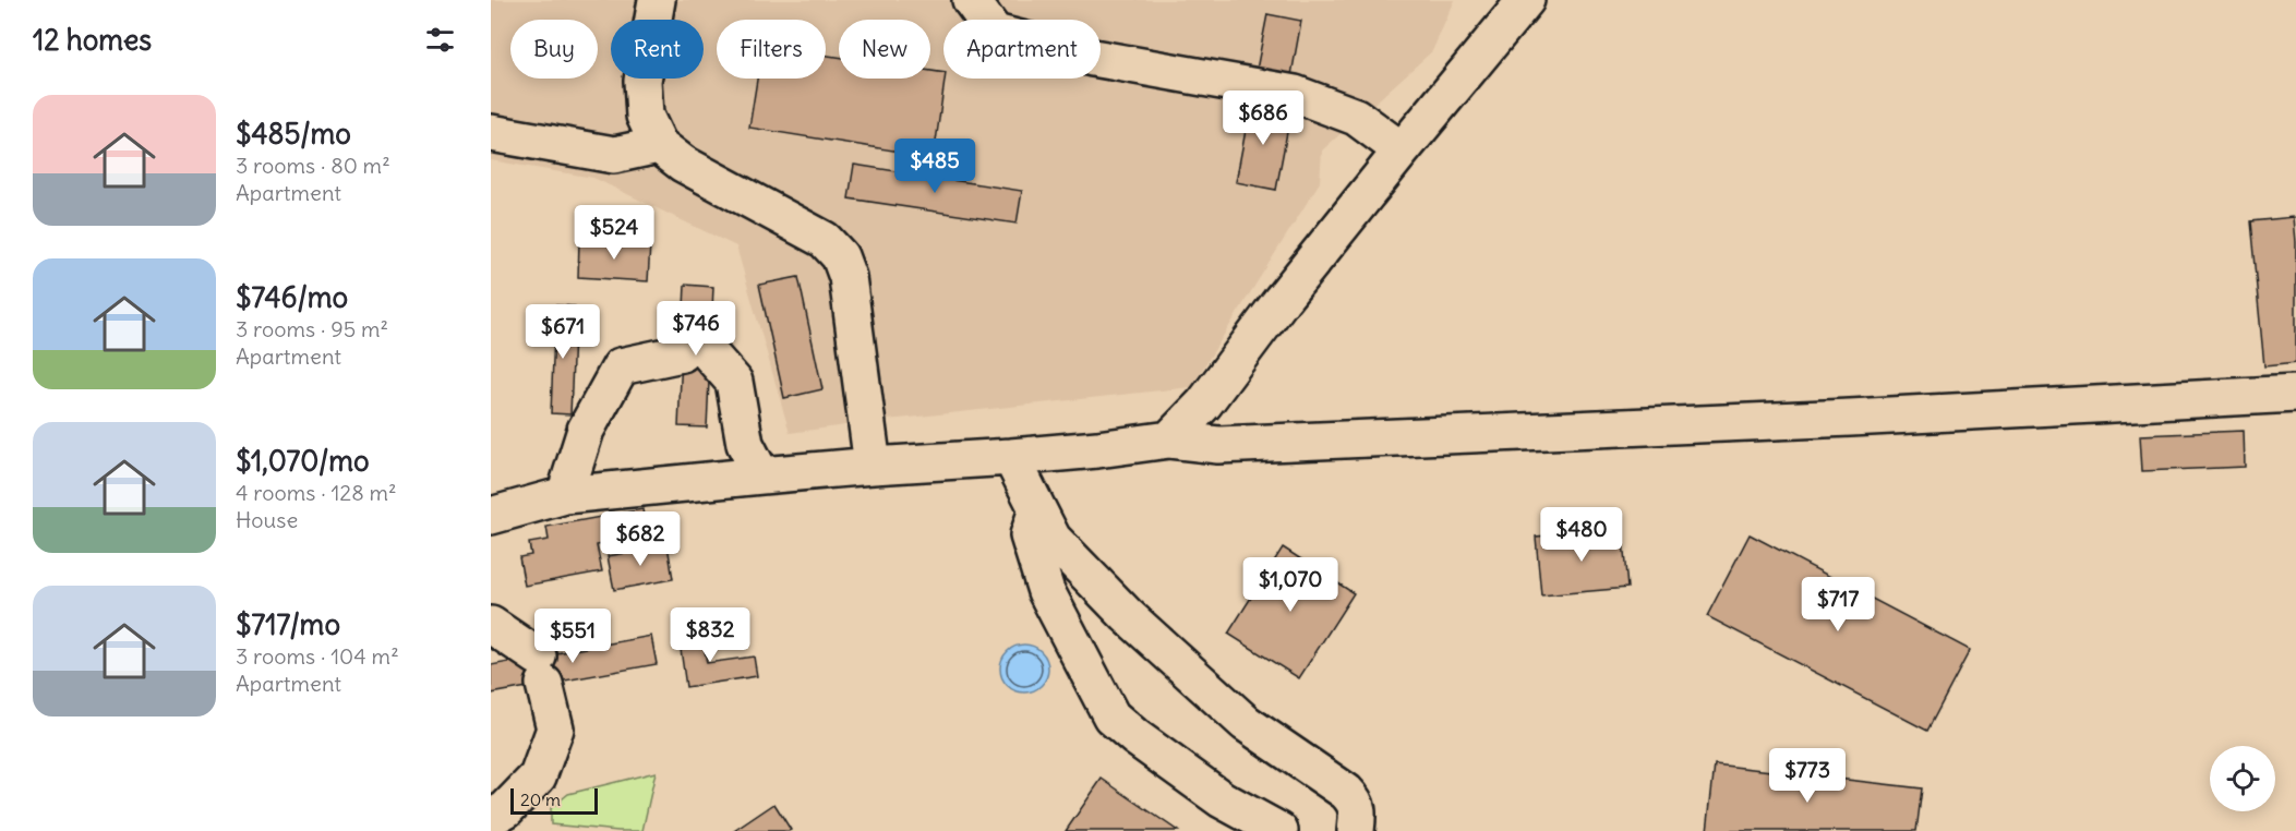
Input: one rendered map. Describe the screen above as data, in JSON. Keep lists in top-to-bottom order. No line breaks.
{"scale_bar":"20 m","page":{"heading":"12 homes","chip":["Buy","Rent","Filters","New","Apartment"],"list":[{"name":"$485/mo","note":"3 rooms · 80 m² · Apartment"},{"name":"$746/mo","note":"3 rooms · 95 m² · Apartment"},{"name":"$1,070/mo","note":"4 rooms · 128 m² · House"},{"name":"$717/mo","note":"3 rooms · 104 m² · Apartment"}],"price":["$686","$485","$524","$746","$671","$480","$682","$1,070","$717","$832","$551","$773"],"scale":"20 m"}}
